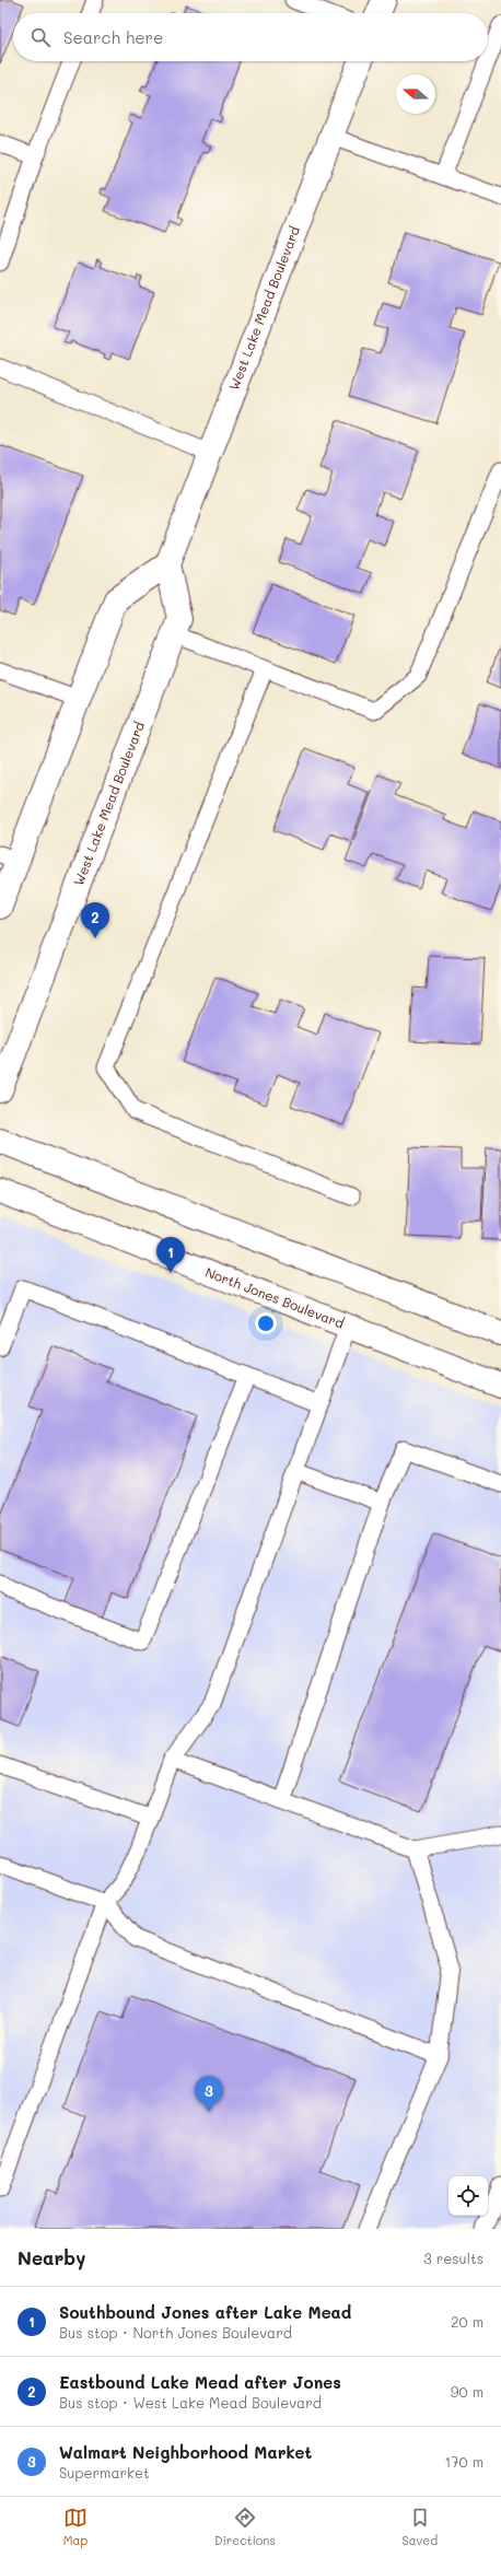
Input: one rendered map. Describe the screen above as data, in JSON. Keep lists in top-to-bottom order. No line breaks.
{"streets":{"main road":["West Lake Mead Boulevard","North Jones Boulevard"]},"north":"left","page":{"search":"Search here","pins":["2","1","3"],"heading":["Nearby","3 results"],"list":[{"mark":"1","name":"Southbound Jones after Lake Mead","note":"Bus stop · North Jones Boulevard","value":"20 m"},{"mark":"2","name":"Eastbound Lake Mead after Jones","note":"Bus stop · West Lake Mead Boulevard","value":"90 m"},{"mark":"3","name":"Walmart Neighborhood Market","note":"Supermarket","value":"170 m"}],"nav":["Map","Directions","Saved"]}}
